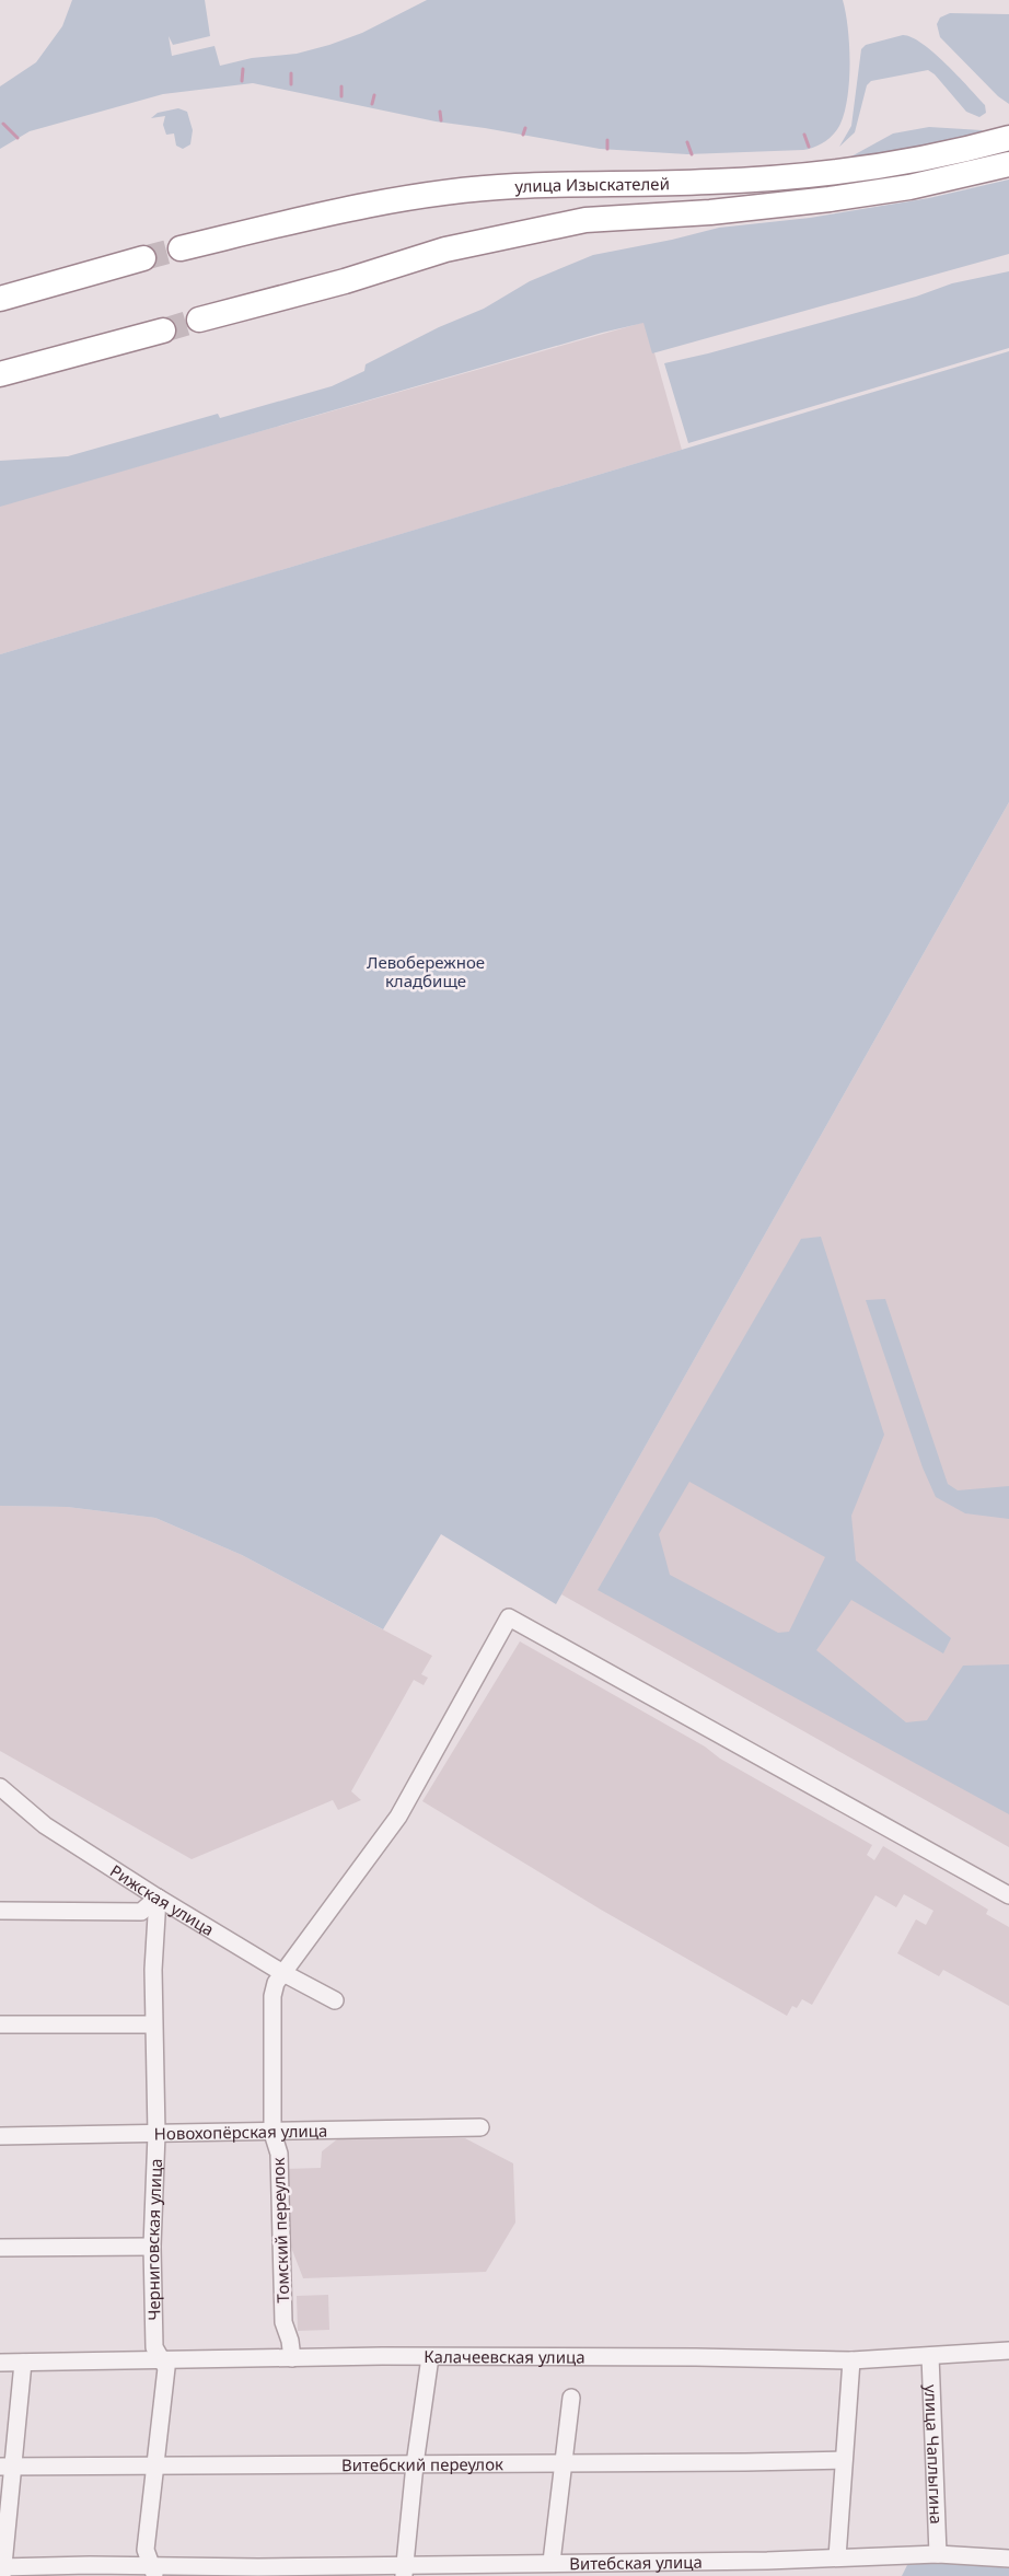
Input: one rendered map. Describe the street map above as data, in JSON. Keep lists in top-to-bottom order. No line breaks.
{"streets":{"highway":["улица Изыскателей"],"street":["Рижская улица","Новохопёрская улица","Томский переулок","Черниговская улица","Калачеевская улица","улица Чаплыгина","Витебский переулок","Витебская улица"]},"crossings":[["Рижская улица","Томский переулок"],["Рижская улица","Черниговская улица"],["Новохопёрская улица","Томский переулок"],["Новохопёрская улица","Черниговская улица"],["Томский переулок","Калачеевская улица"],["Черниговская улица","Калачеевская улица"],["Черниговская улица","Витебский переулок"],["Черниговская улица","Витебская улица"],["Калачеевская улица","улица Чаплыгина"],["улица Чаплыгина","Витебская улица"]],"parks":["Левобережное кладбище"]}
